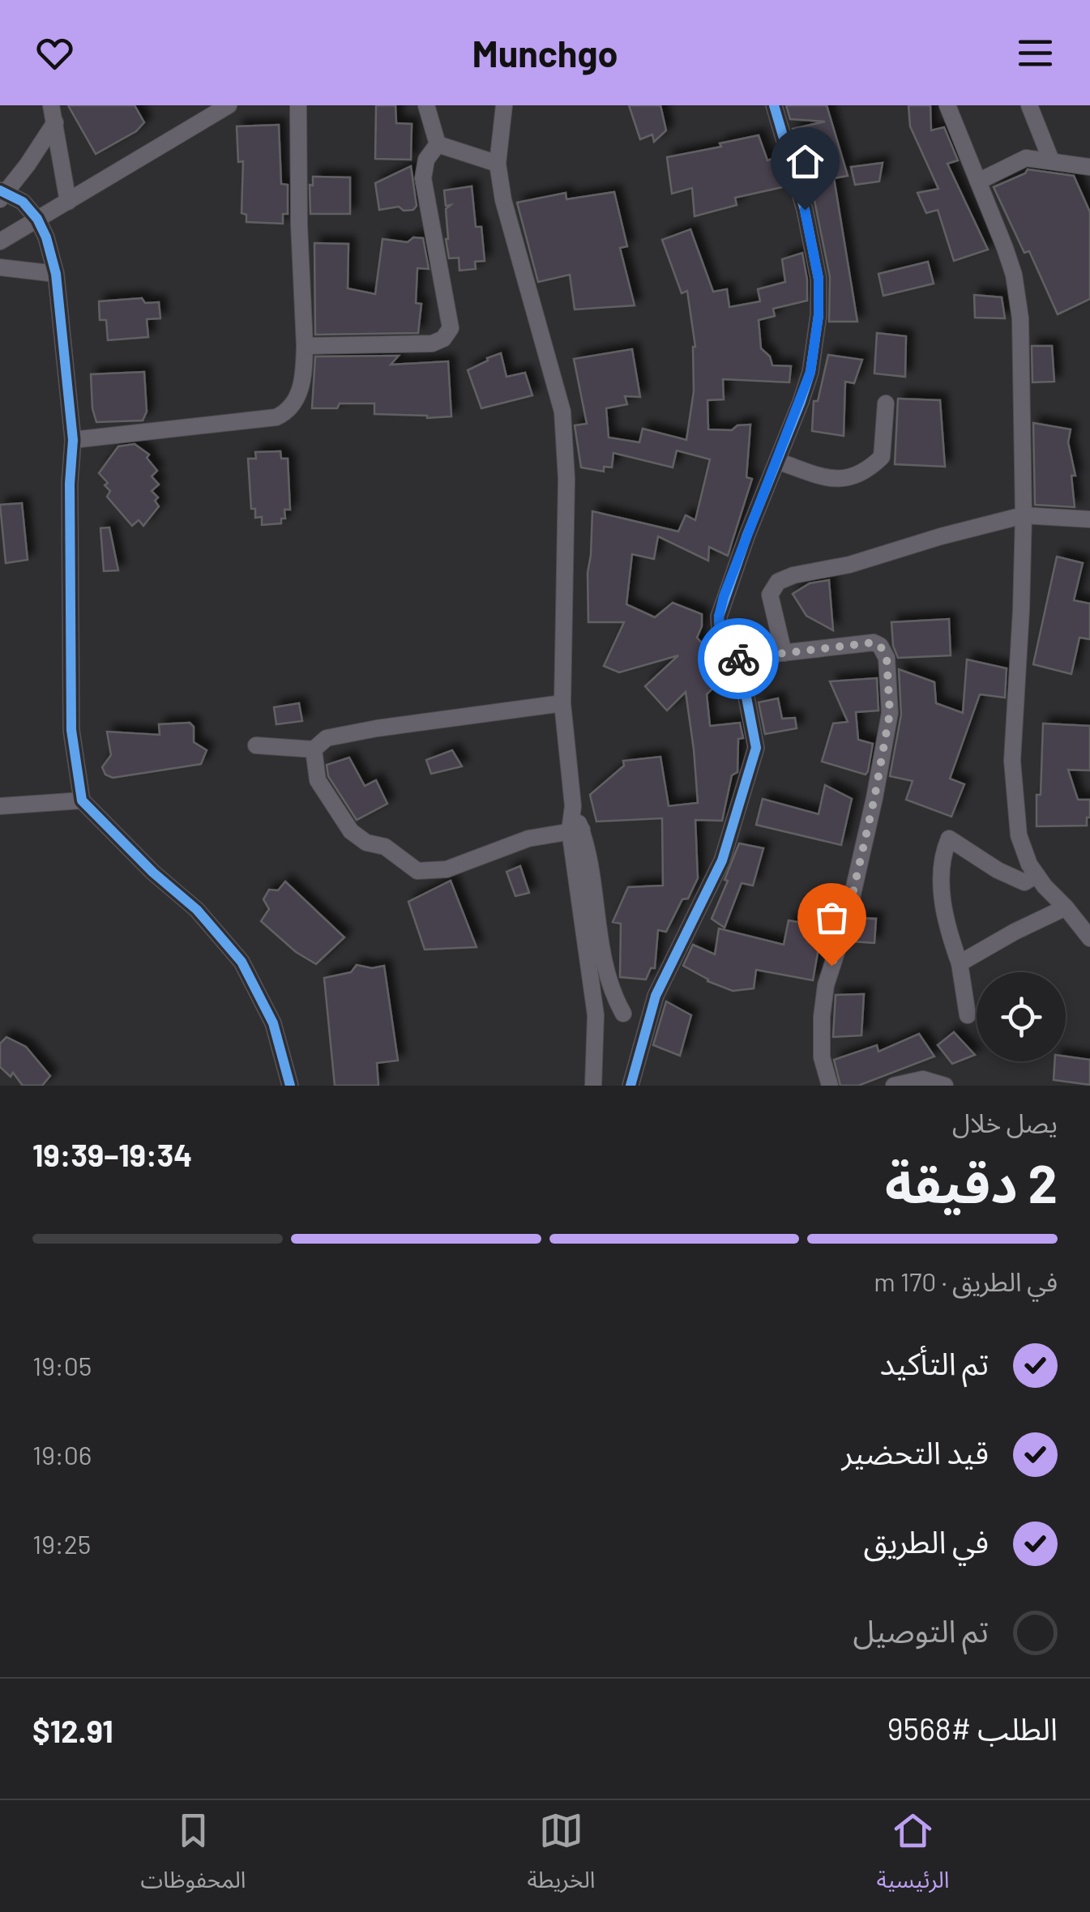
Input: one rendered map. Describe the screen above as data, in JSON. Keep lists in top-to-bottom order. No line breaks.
{"page":{"header":"Munchgo","heading":["2 دقيقة","يصل خلال","19:34–19:39"],"panel":["الطلب #9568","$12.91"],"bar":"في الطريق · 170 m","list":[["تم التأكيد","19:05"],["قيد التحضير","19:06"],["في الطريق","19:25"],"تم التوصيل"],"tabs":["الرئيسية","الخريطة","المحفوظات"]}}
